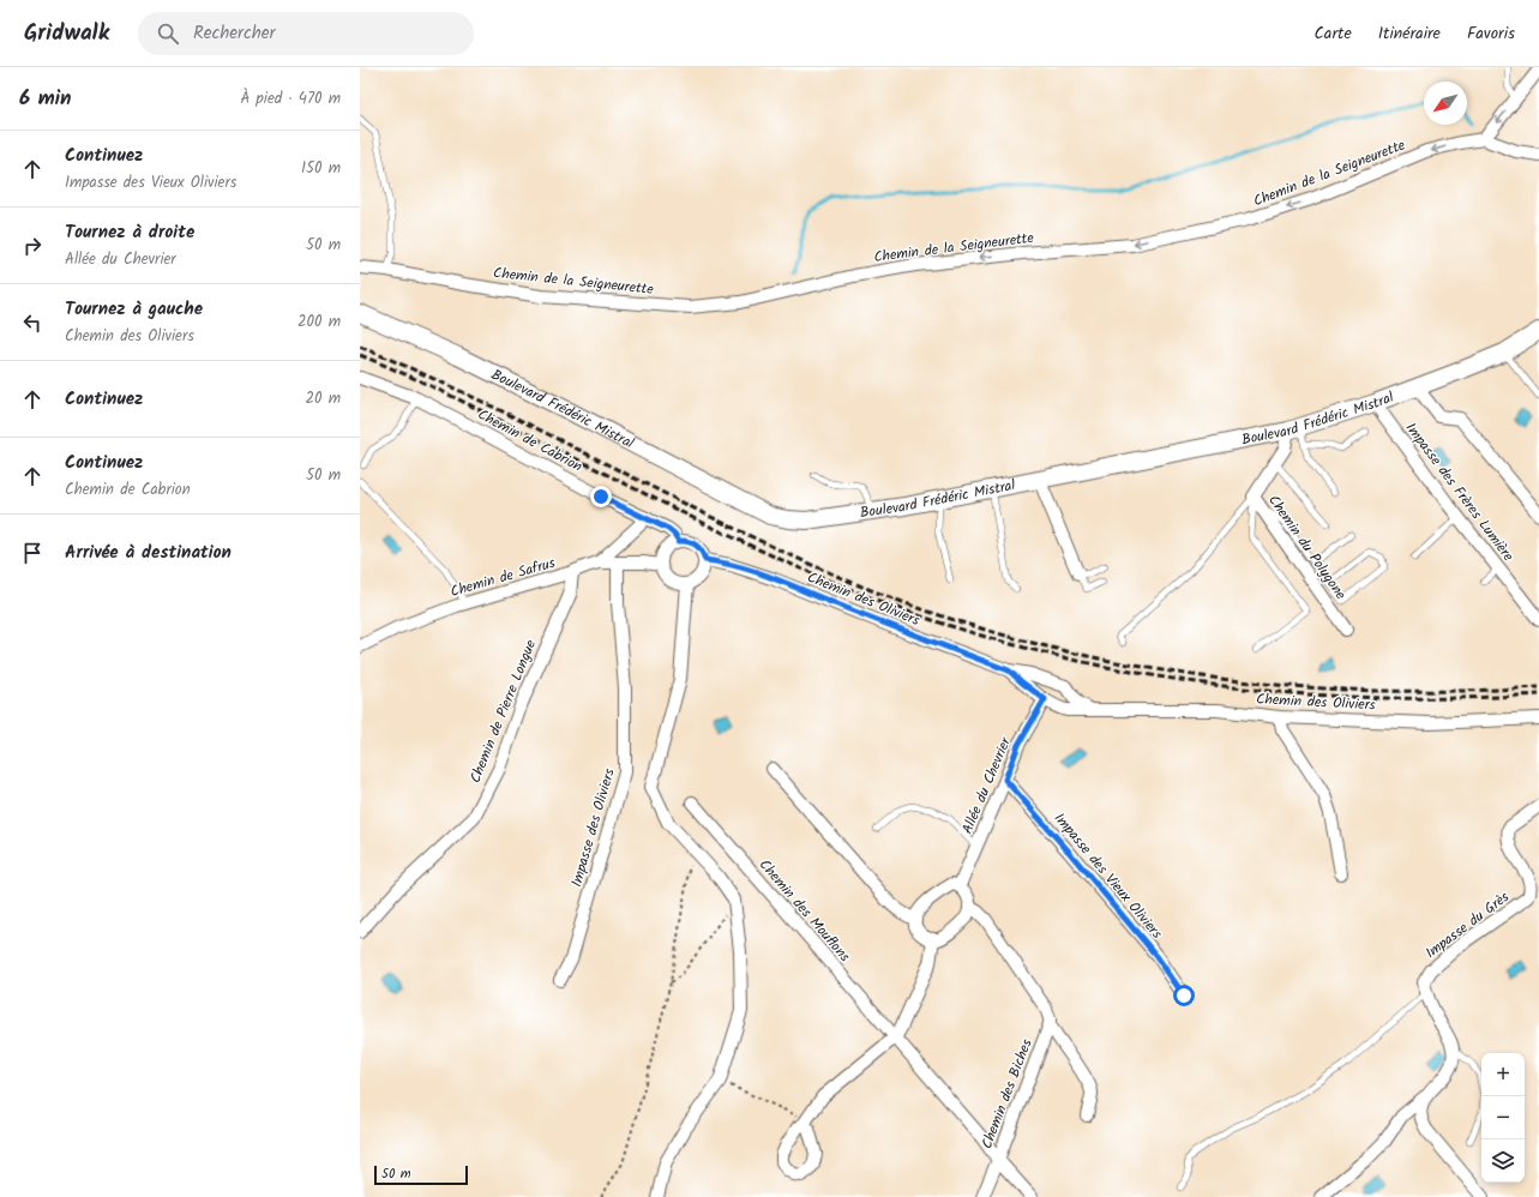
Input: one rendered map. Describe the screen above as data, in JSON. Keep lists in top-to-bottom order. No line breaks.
{"streets":{"main road":["Boulevard Frédéric Mistral"],"street":["Chemin de la Seigneurette","Chemin de Cabrion","Impasse des Frères Lumière","Chemin du Polygone","Chemin de Safrus","Chemin des Oliviers","Chemin de Pierre Longue","Allée du Chevrier","Impasse des Oliviers","Impasse des Vieux Oliviers","Chemin des Mouflons","Impasse du Grès","Chemin des Biches"]},"crossings":[["Boulevard Frédéric Mistral","Impasse des Frères Lumière"],["Boulevard Frédéric Mistral","Chemin du Polygone"],["Chemin de Cabrion","Chemin de Safrus"],["Chemin de Cabrion","Chemin des Oliviers"],["Chemin de Safrus","Chemin des Oliviers"],["Chemin de Safrus","Chemin de Pierre Longue"],["Chemin de Safrus","Impasse des Oliviers"],["Chemin des Oliviers","Allée du Chevrier"],["Allée du Chevrier","Impasse des Vieux Oliviers"],["Chemin des Mouflons","Chemin des Biches"]],"one_way":["Chemin de la Seigneurette"],"scale_bar":"50 m","north":"bottom left","page":{"header":"Gridwalk","search":"Rechercher","nav":["Carte","Itinéraire","Favoris"],"heading":["6 min","À pied · 470 m"],"list":[["Continuez","Impasse des Vieux Oliviers","150 m"],["Tournez à droite","Allée du Chevrier","50 m"],["Tournez à gauche","Chemin des Oliviers","200 m"],["Continuez","20 m"],["Continuez","Chemin de Cabrion","50 m"],"Arrivée à destination"],"map_buttons":["+","−"],"scale":"50 m"}}
